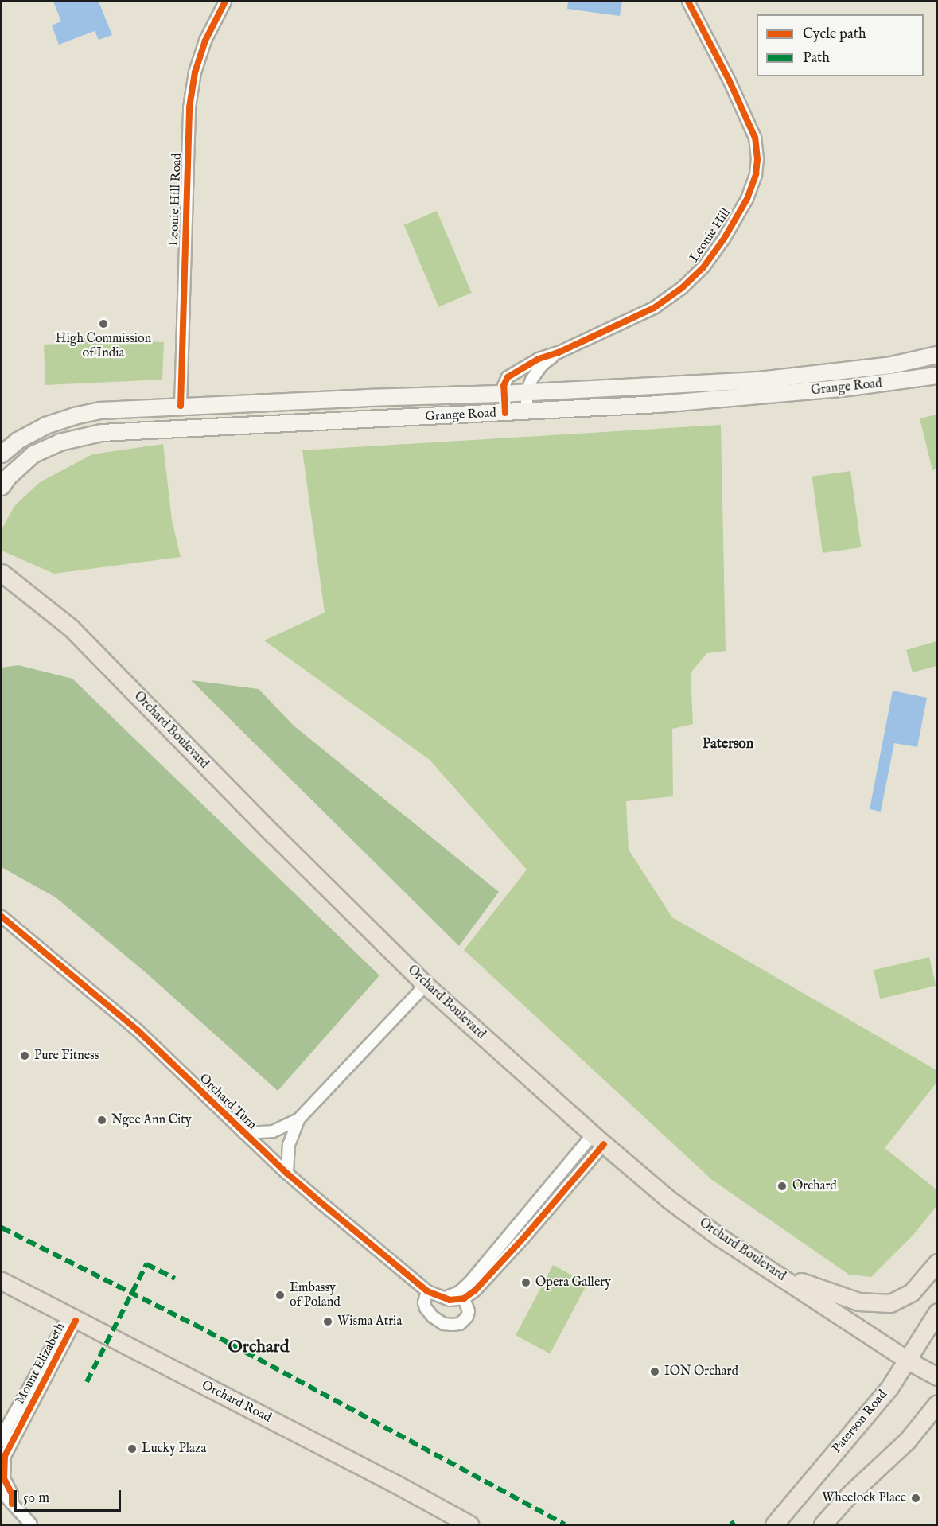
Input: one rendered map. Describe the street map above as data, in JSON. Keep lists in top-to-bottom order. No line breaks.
{"streets":{"main road":["Grange Road","Orchard Boulevard","Orchard Road","Paterson Road"],"street":["Leonie Hill Road","Leonie Hill","Orchard Turn","Mount Elizabeth"]},"crossings":[["Leonie Hill Road","Grange Road"],["Leonie Hill","Grange Road"],["Orchard Boulevard","Orchard Turn"],["Orchard Boulevard","Paterson Road"],["Mount Elizabeth","Orchard Road"]],"districts":["Paterson","Orchard"],"places":["High Commission of India","Pure Fitness","Ngee Ann City","Orchard","Opera Gallery","Embassy of Poland","Wisma Atria","ION Orchard","Lucky Plaza","Wheelock Place"],"legend":["Cycle path","Path"],"scale_bar":"50 m"}
